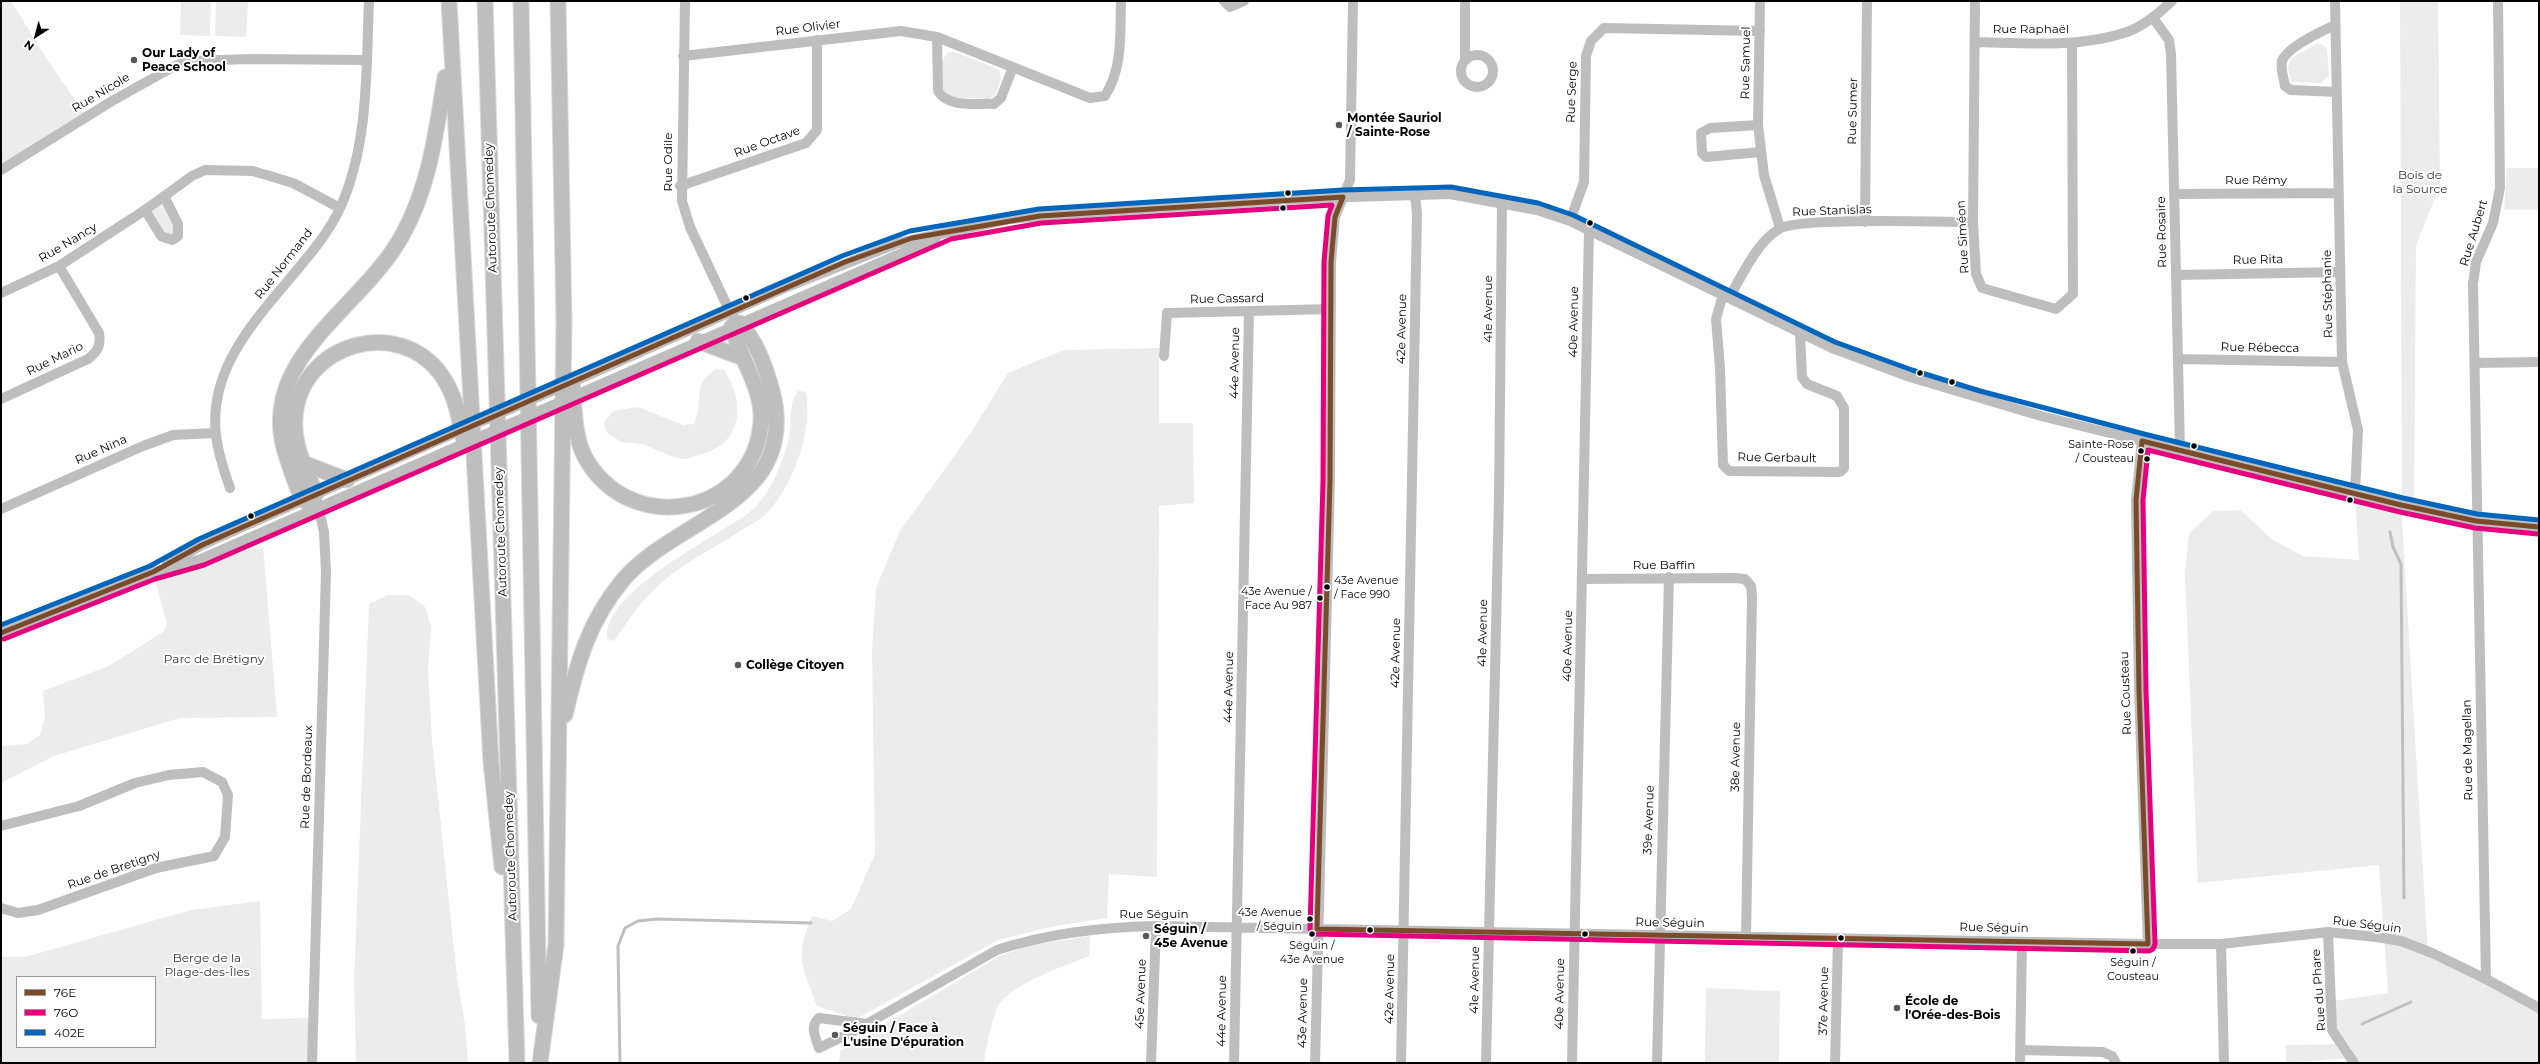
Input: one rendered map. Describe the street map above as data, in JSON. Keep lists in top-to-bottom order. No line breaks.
{"streets":{"highway":["Autoroute Chomedey"],"street":["Rue Olivier","Rue Raphaël","Rue Samuel","Rue Serge","Rue Nicole","Rue Sumer","Rue Octave","Rue Odile","Rue Rémy","Rue Stanislas","Rue Rosaire","Rue Aubert","Rue Siméon","Rue Nancy","Rue Rita","Rue Normand","Rue Stéphanie","Rue Cassard","41e Avenue","40e Avenue","42e Avenue","Rue Rébecca","Rue Mario","44e Avenue","Rue Nina","Rue Gerbault","Rue Baffin","Rue Cousteau","Rue de Magellan","38e Avenue","Rue de Bordeaux","39e Avenue","Rue de Bretigny","Rue Séguin","Rue du Phare","45e Avenue","37e Avenue","43e Avenue"]},"crossings":[["Rue Olivier","Rue Octave"],["Rue Olivier","Rue Odile"],["Rue Raphaël","Rue Rosaire"],["Rue Raphaël","Rue Siméon"],["Rue Samuel","Rue Serge"],["Rue Samuel","Rue Stanislas"],["Rue Nicole","Rue Normand"],["Rue Sumer","Rue Stanislas"],["Rue Octave","Rue Odile"],["Rue Rémy","Rue Rosaire"],["Rue Rémy","Rue Stéphanie"],["Rue Stanislas","Rue Siméon"],["Rue Stanislas","Rue Gerbault"],["Rue Rosaire","Rue Rita"],["Rue Rosaire","Rue Rébecca"],["Rue Aubert","Rue de Magellan"],["Rue Nancy","Rue Normand"],["Rue Nancy","Rue Mario"],["Rue Rita","Rue Stéphanie"],["Rue Normand","Rue Nina"],["Rue Stéphanie","Rue Rébecca"],["Rue Cassard","44e Avenue"],["Rue Cassard","43e Avenue"],["41e Avenue","Rue Séguin"],["40e Avenue","Rue Baffin"],["40e Avenue","Rue Séguin"],["42e Avenue","Rue Séguin"],["44e Avenue","Rue Séguin"],["Rue Baffin","38e Avenue"],["Rue Baffin","39e Avenue"],["Rue Cousteau","Rue Séguin"],["Rue de Magellan","Rue Séguin"],["38e Avenue","Rue Séguin"],["39e Avenue","Rue Séguin"],["Rue Séguin","Rue du Phare"],["Rue Séguin","45e Avenue"],["Rue Séguin","37e Avenue"],["Rue Séguin","43e Avenue"]],"parks":["Bois de la Source","Parc de Brétigny","Berge de la Plage-des-Îles"],"places":["Our Lady of Peace School","Montée Sauriol / Sainte-Rose","Sainte-Rose / Cousteau","43e Avenue / Face 990","43e Avenue / Face Au 987","Collège Citoyen","43e Avenue / Séguin","Séguin / 43e Avenue","Séguin / 45e Avenue","Séguin / Cousteau","École de l'Orée-des-Bois","Séguin / Face à L'usine D'épuration"],"lines":["transit line 402E","transit line 76E","transit line 76O"],"legend":["76E","76O","402E"],"north":"bottom left"}
